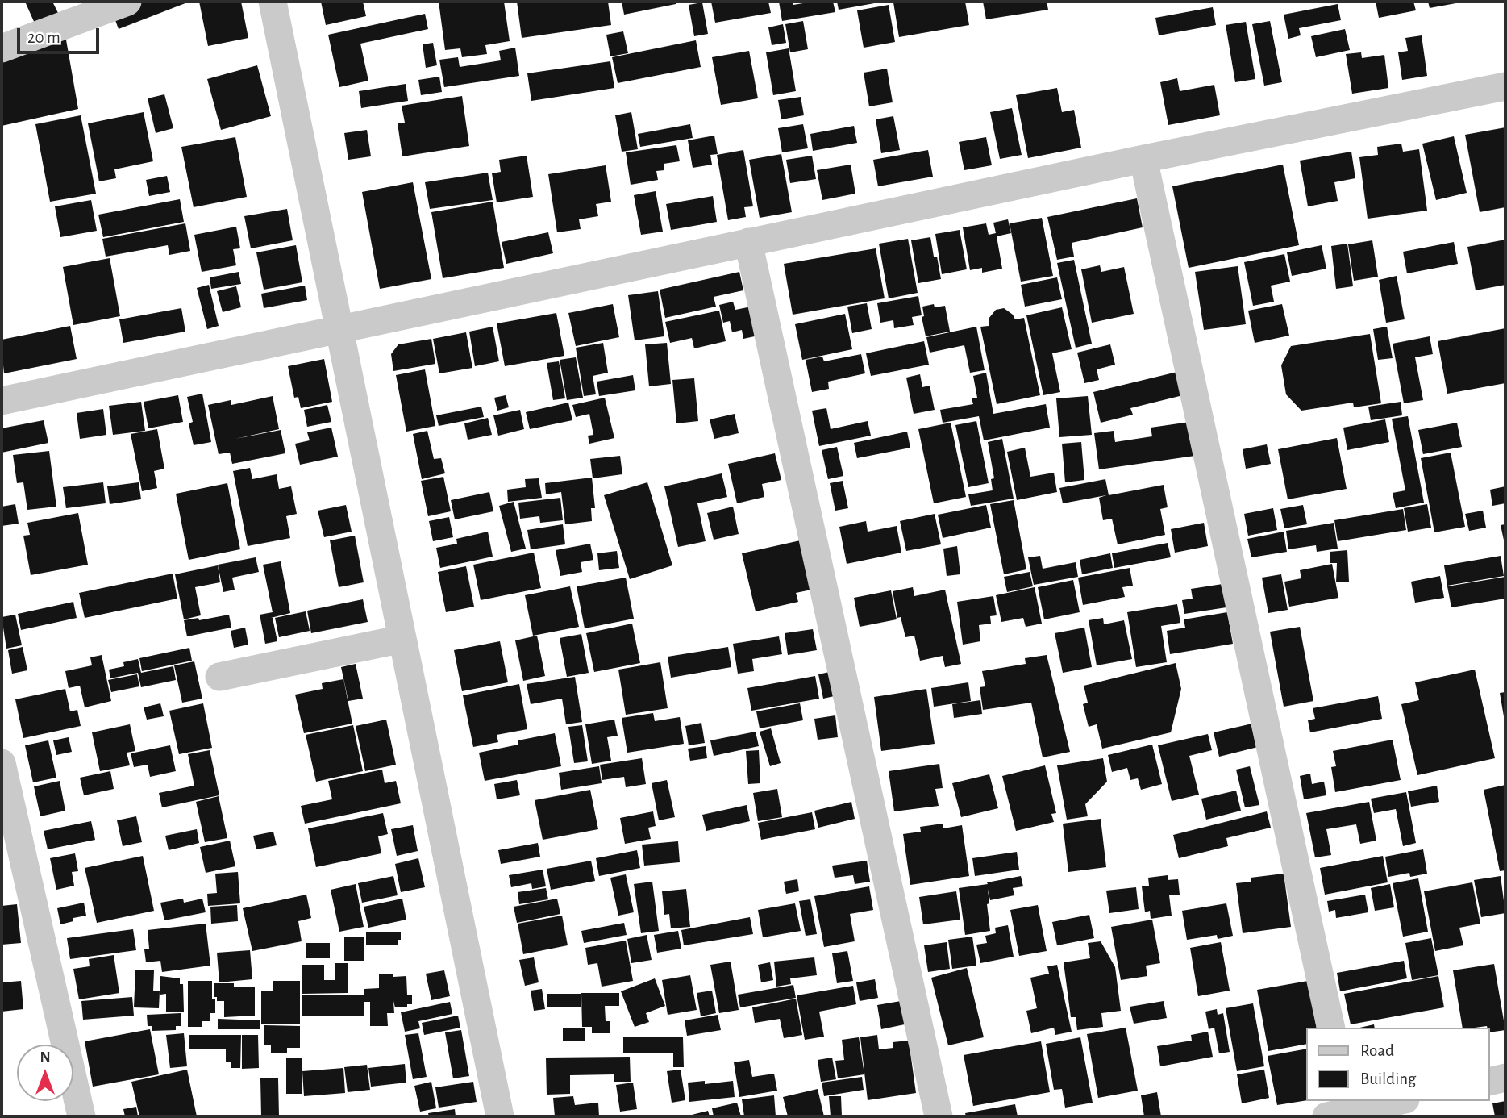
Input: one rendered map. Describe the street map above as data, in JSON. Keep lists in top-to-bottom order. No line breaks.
{"legend":["Road","Building"],"scale_bar":"20 m","north":"top"}
